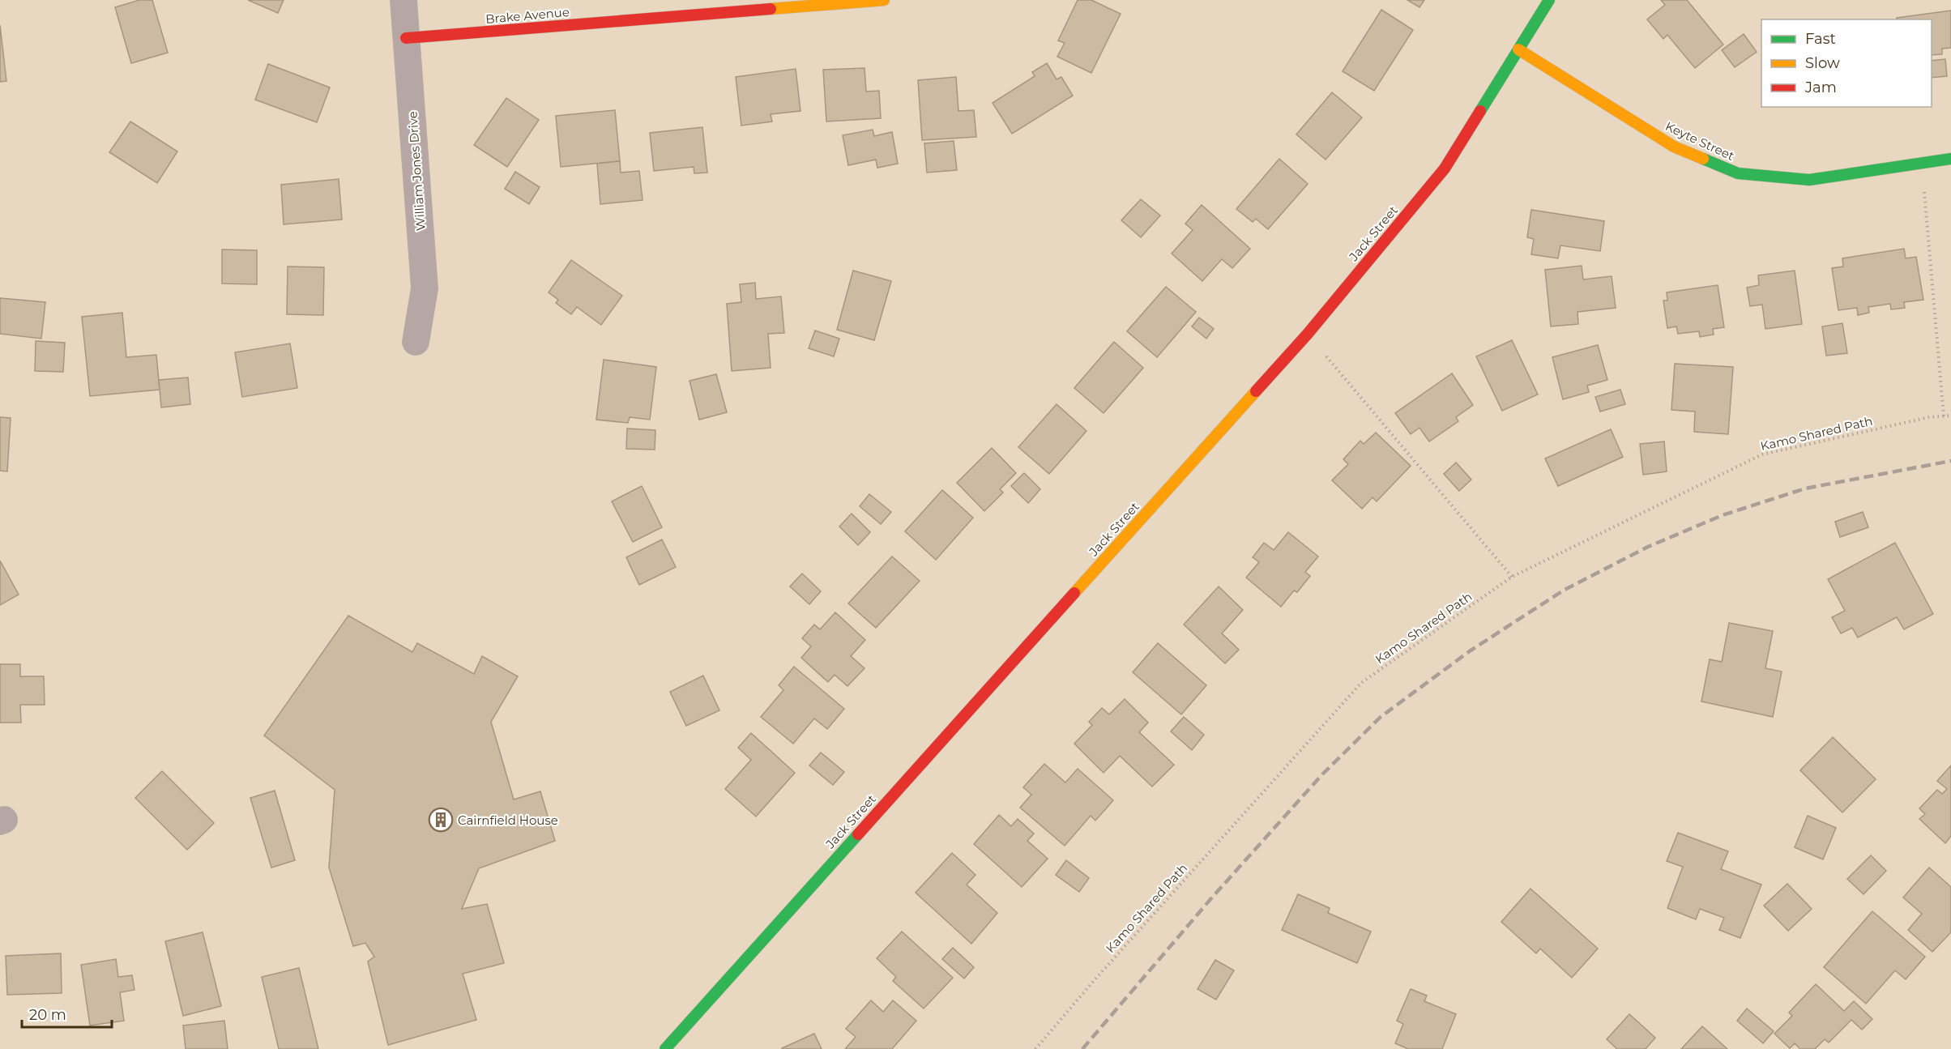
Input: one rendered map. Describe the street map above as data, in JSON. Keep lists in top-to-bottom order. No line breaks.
{"streets":{"street":["Brake Avenue","Keyte Street","William Jones Drive","Jack Street"],"path":["Kamo Shared Path"]},"crossings":[["Brake Avenue","William Jones Drive"],["Keyte Street","Jack Street"]],"places":{"building":["Cairnfield House"]},"legend":["Fast","Slow","Jam"],"scale_bar":"20 m"}
